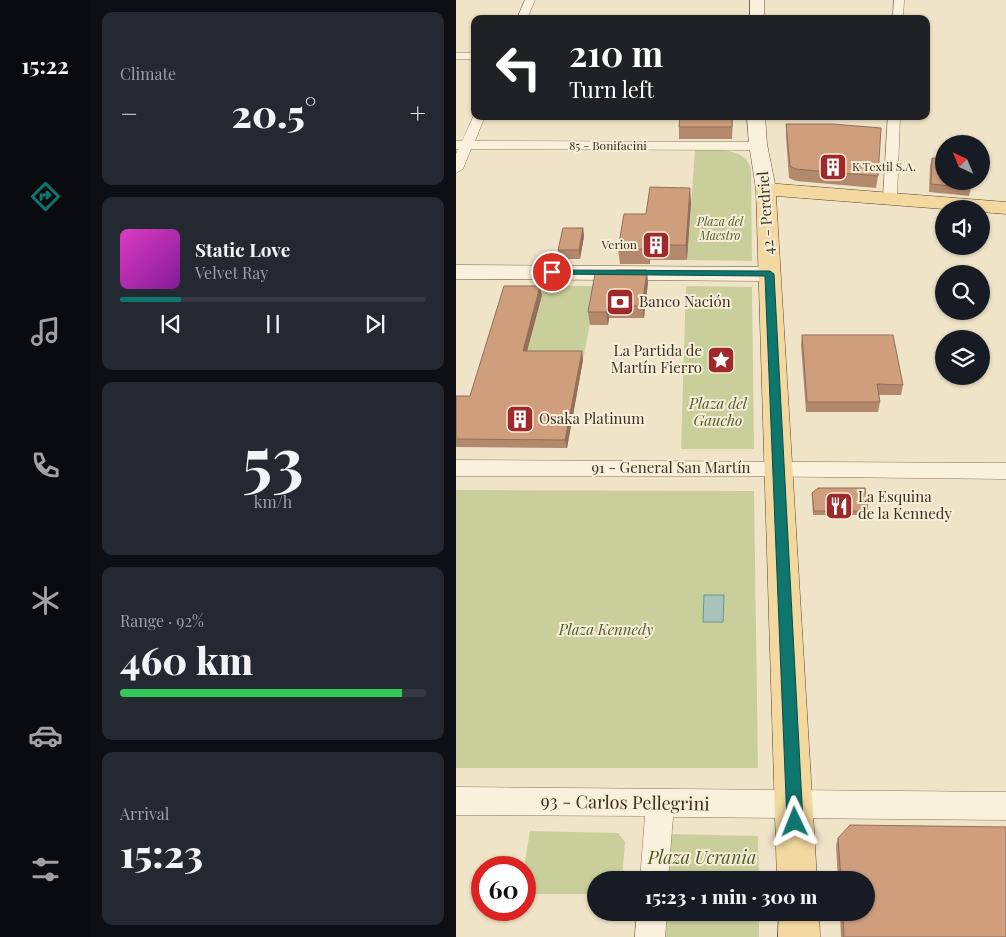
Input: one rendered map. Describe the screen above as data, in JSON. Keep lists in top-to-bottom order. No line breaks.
{"streets":{"main road":["42 - Perdriel"],"street":["85 - Bonifacini","91 - General San Martín","93 - Carlos Pellegrini"]},"crossings":[["85 - Bonifacini","42 - Perdriel"],["42 - Perdriel","91 - General San Martín"],["42 - Perdriel","93 - Carlos Pellegrini"]],"parks":["Plaza del Maestro","Plaza del Gaucho","Plaza Kennedy","Plaza Ucrania"],"places":{"building":["K Textil S.A.","Verion","Osaka Platinum"],"bank":["Banco Nación"],"place":["La Partida de Martín Fierro"],"restaurant":["La Esquina de la Kennedy"]},"north":"top left","page":{"tabs":"15:22","tile":["Climate",["53","km/h"],["Range · 92%","460 km"],["Arrival","15:23"]],"turn":["210 m","Turn left"],"heat":["−","20.5°","+"],"song":["Static Love","Velvet Ray"],"limit":"60","trip":"15:23 · 1 min · 300 m"}}
